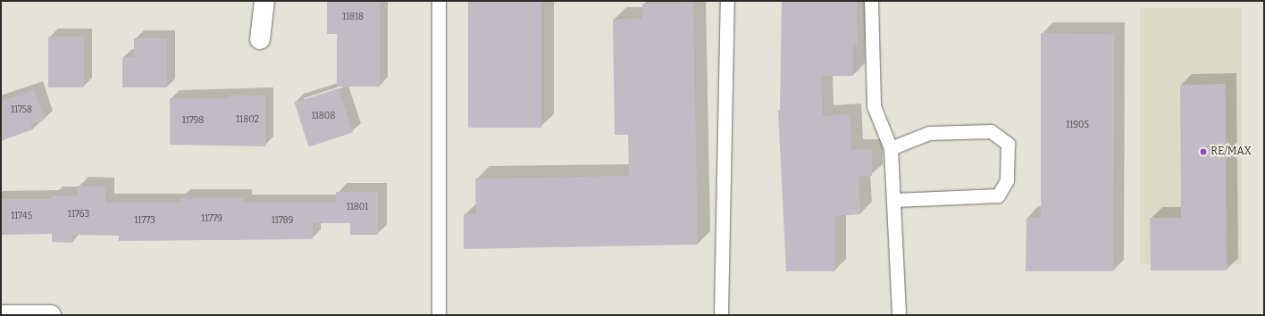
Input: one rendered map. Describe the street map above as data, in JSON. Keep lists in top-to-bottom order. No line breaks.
{"places":["RE/MAX"],"house_numbers":["11818","11758","11808","11802","11798","11905","11801","11763","11745","11779","11773","11789"]}
